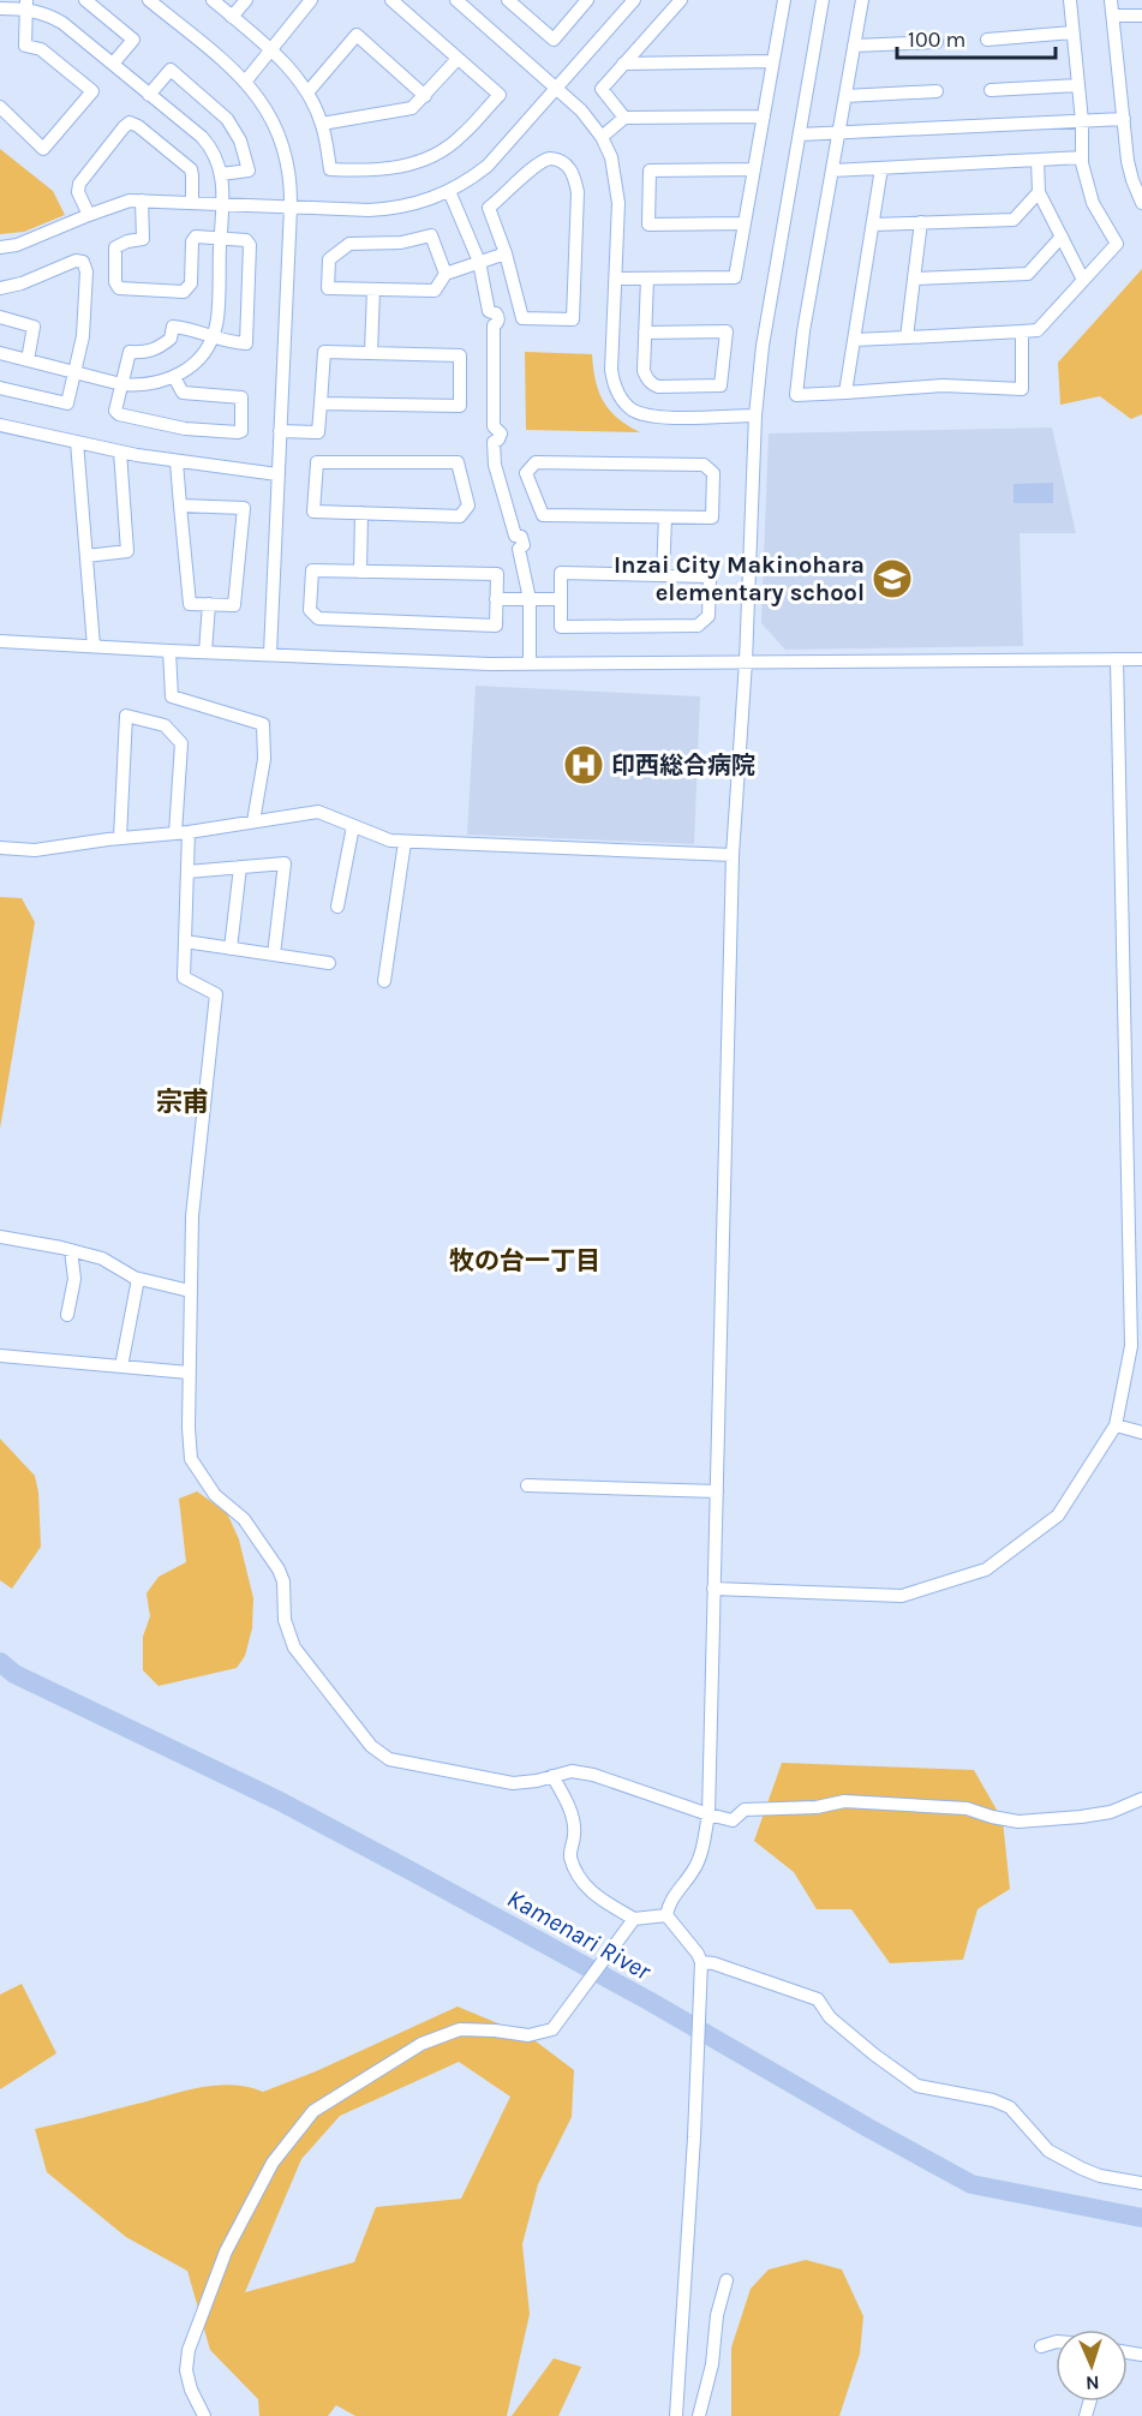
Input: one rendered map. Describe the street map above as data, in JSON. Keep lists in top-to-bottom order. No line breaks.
{"districts":["宗甫","牧の台一丁目"],"water":["Kamenari River"],"places":{"school or university":["Inzai City Makinohara elementary school"],"hospital":["印西総合病院"]},"scale_bar":"100 m","north":"bottom"}
